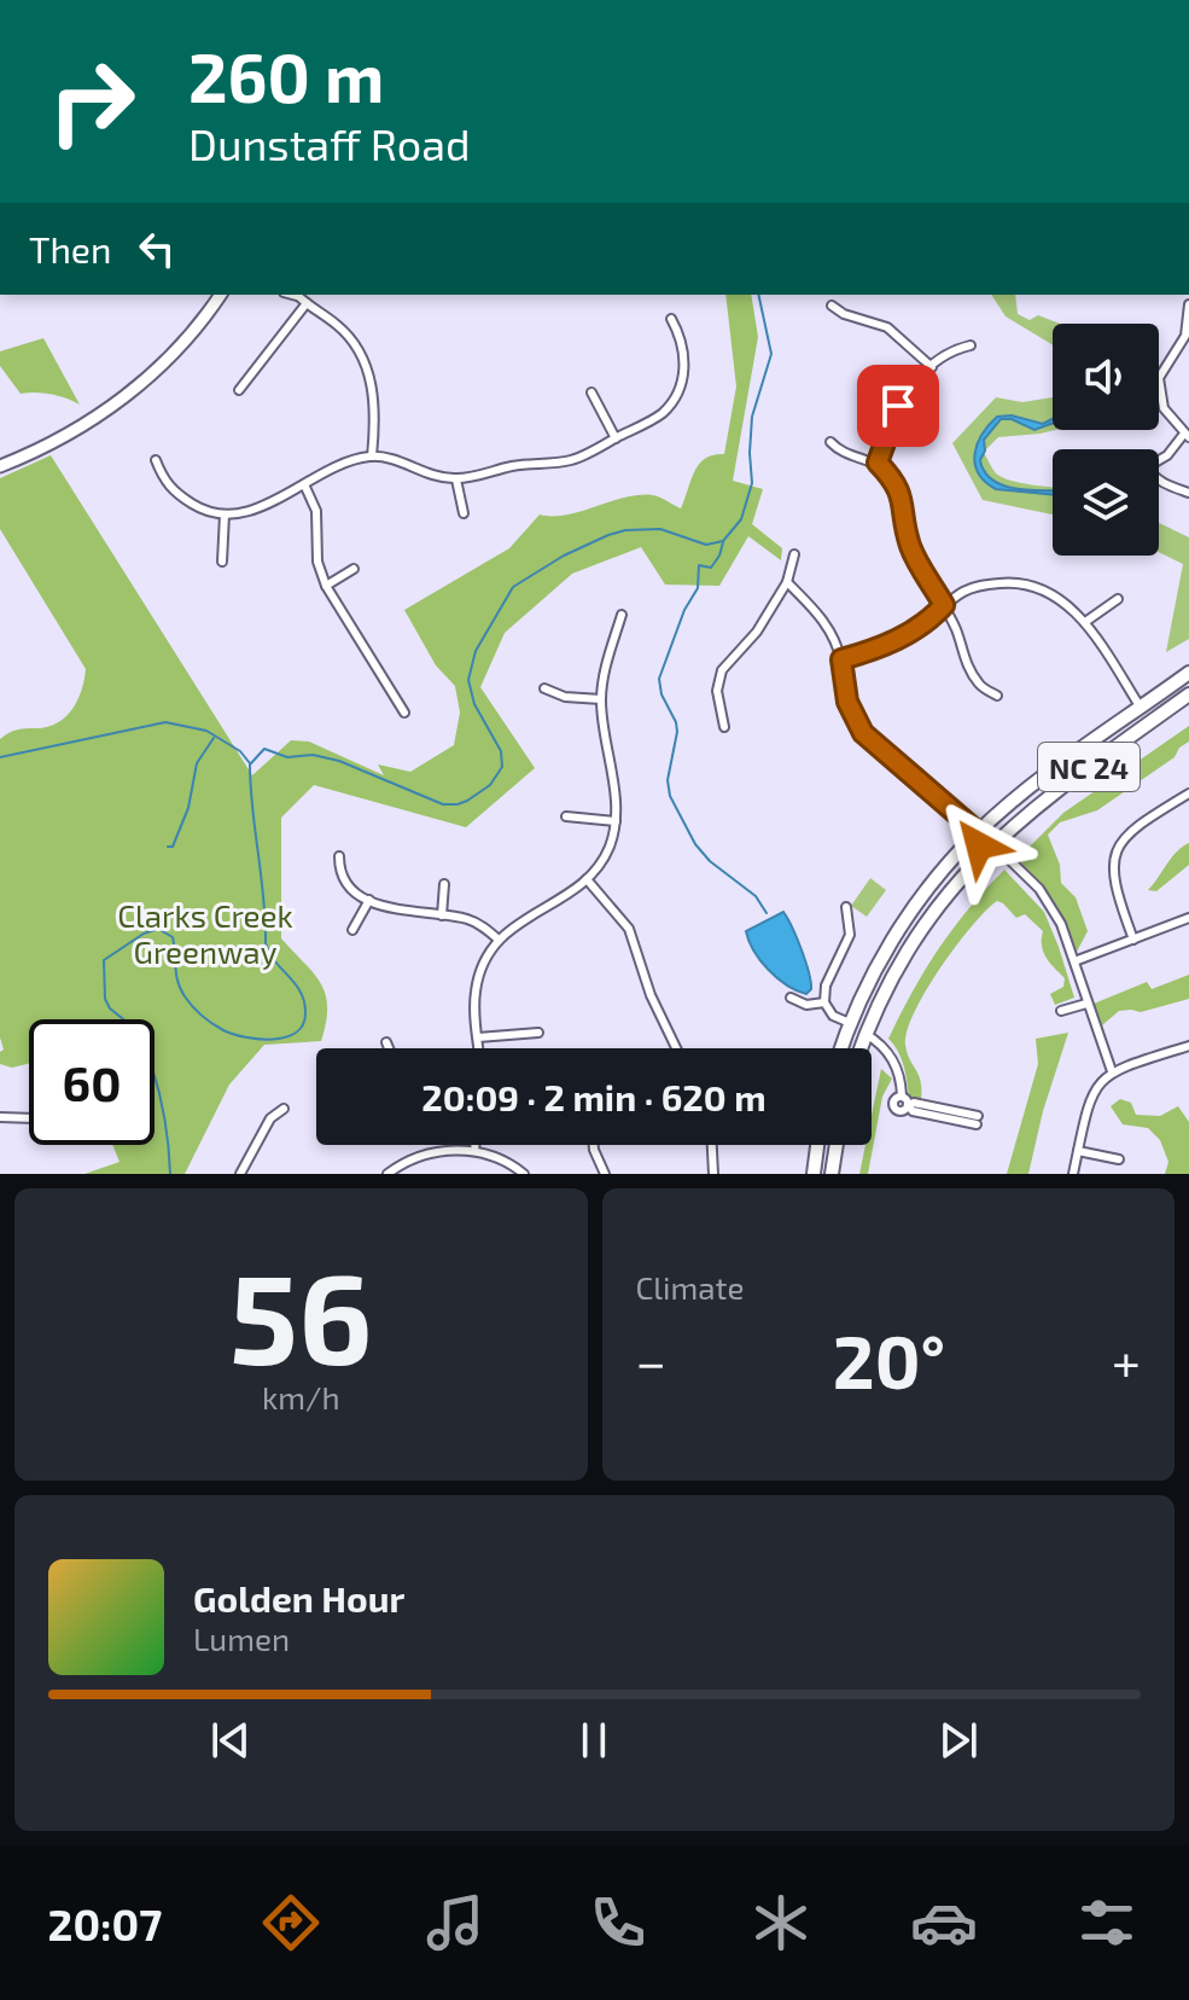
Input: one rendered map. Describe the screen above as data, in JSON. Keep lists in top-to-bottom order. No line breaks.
{"streets":{"main road":["NC 24"]},"parks":["Clarks Creek Greenway"],"page":{"turn":["260 m","Dunstaff Road"],"then":"Then","limit":"60","trip":"20:09 · 2 min · 620 m","tile":[["56","km/h"],"Climate"],"heat":["−","20°","+"],"song":["Golden Hour","Lumen"],"tabs":"20:07"}}
